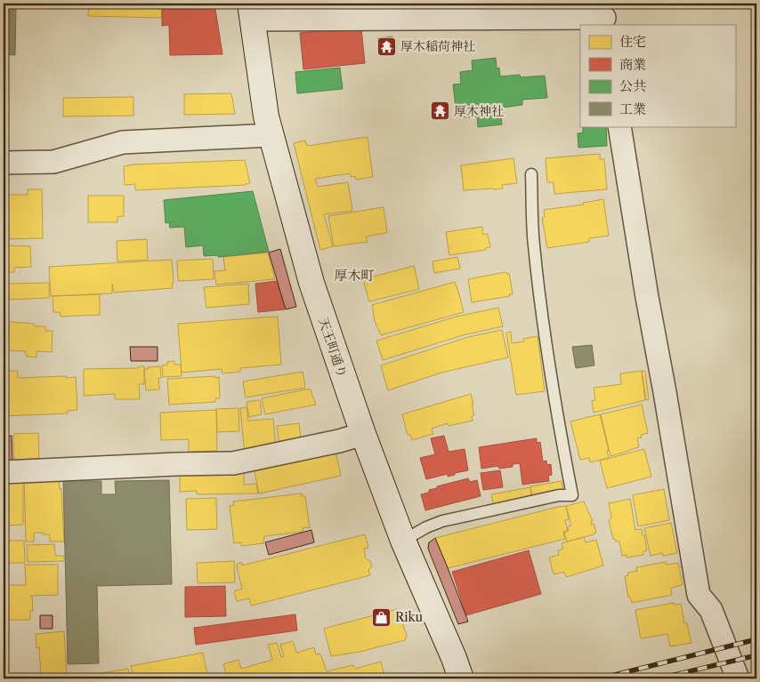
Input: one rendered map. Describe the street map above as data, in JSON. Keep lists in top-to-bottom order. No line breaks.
{"streets":{"main road":["天王町通り"]},"districts":["厚木町"],"places":{"temple":["厚木稲荷神社","厚木神社"],"shop":["Riku"]},"legend":["住宅","商業","公共","工業"]}
